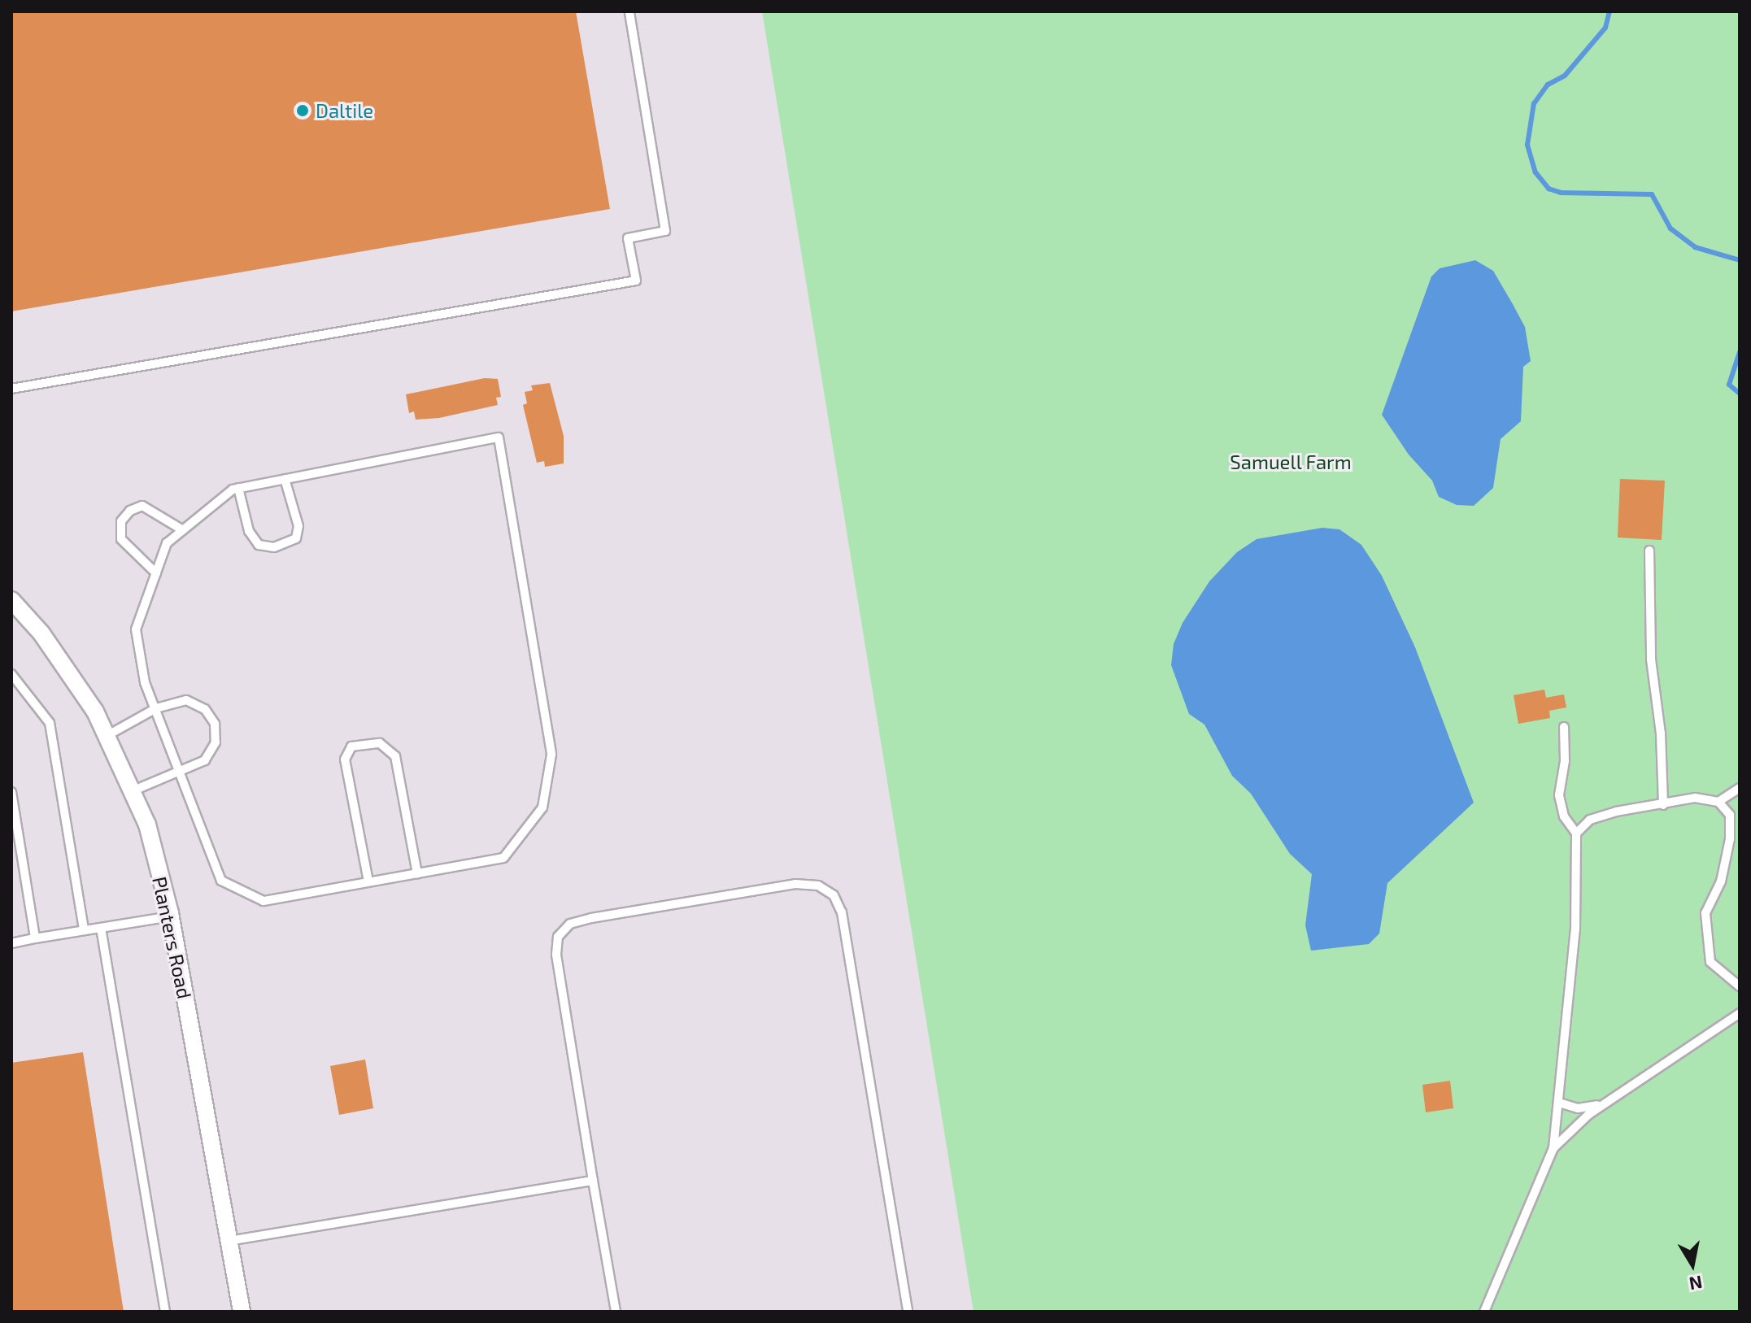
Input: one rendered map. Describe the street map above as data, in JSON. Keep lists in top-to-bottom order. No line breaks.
{"streets":{"street":["Planters Road"]},"parks":["Samuell Farm"],"places":["Daltile"],"north":"bottom"}
